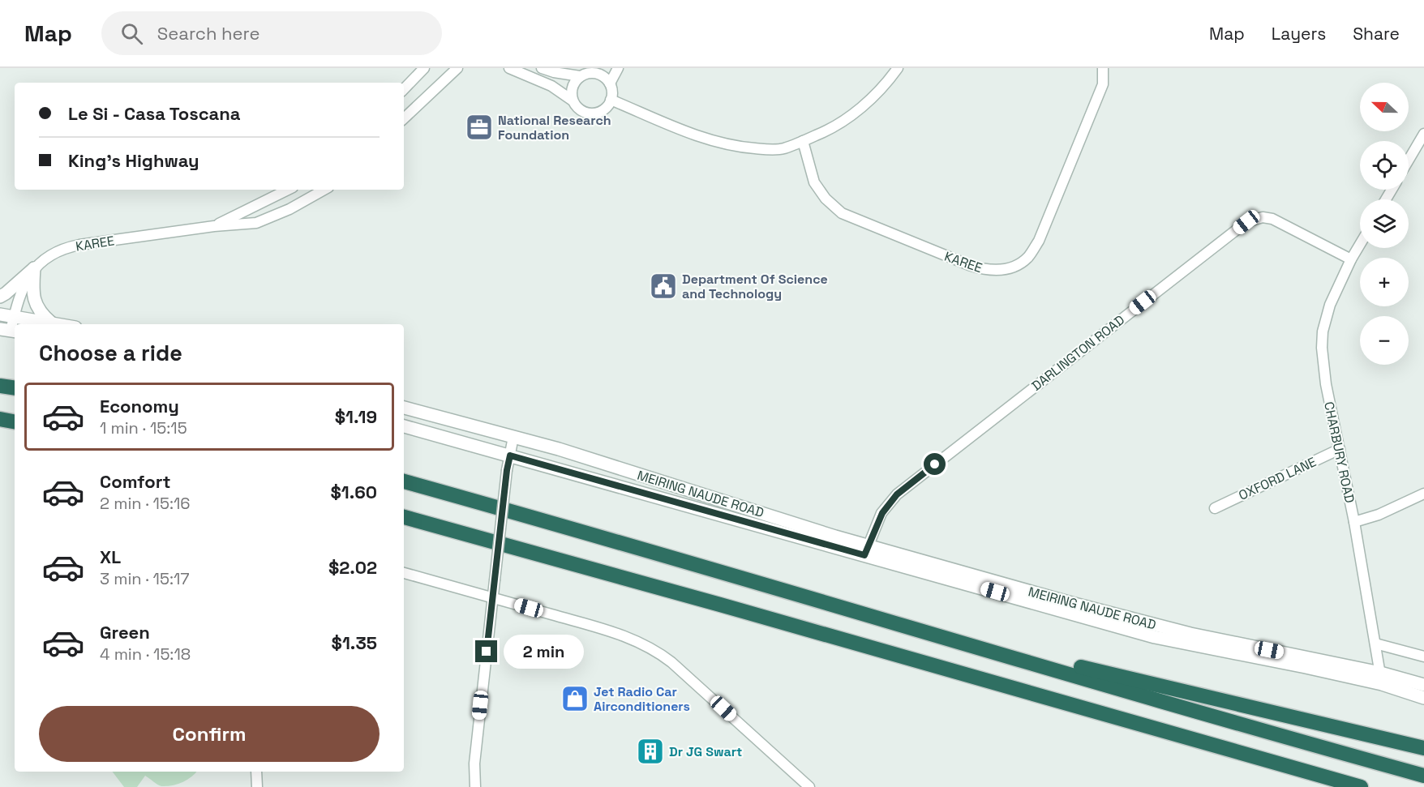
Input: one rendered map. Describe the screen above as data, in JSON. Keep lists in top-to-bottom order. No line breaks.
{"streets":{"street":["KAREE","DARLINGTON ROAD","CHARBURY ROAD","OXFORD LANE","MEIRING NAUDE ROAD"]},"crossings":[["DARLINGTON ROAD","CHARBURY ROAD"],["DARLINGTON ROAD","MEIRING NAUDE ROAD"],["CHARBURY ROAD","OXFORD LANE"],["CHARBURY ROAD","MEIRING NAUDE ROAD"]],"places":{"office":["National Research Foundation"],"public building":["Department Of Science and Technology"],"shop":["Jet Radio Car Airconditioners"],"building":["Dr JG Swart"]},"north":"left","page":{"header":"Map","search":"Search here","nav":["Map","Layers","Share"],"map_buttons":["+","−"],"banner":["Le Si - Casa Toscana","King's Highway"],"heading":"Choose a ride","list":[{"name":"Economy","note":"1 min · 15:15","value":"$1.19"},{"name":"Comfort","note":"2 min · 15:16","value":"$1.60"},{"name":"XL","note":"3 min · 15:17","value":"$2.02"},{"name":"Green","note":"4 min · 15:18","value":"$1.35"}],"bubble":"2 min","buttons":"Confirm"}}
